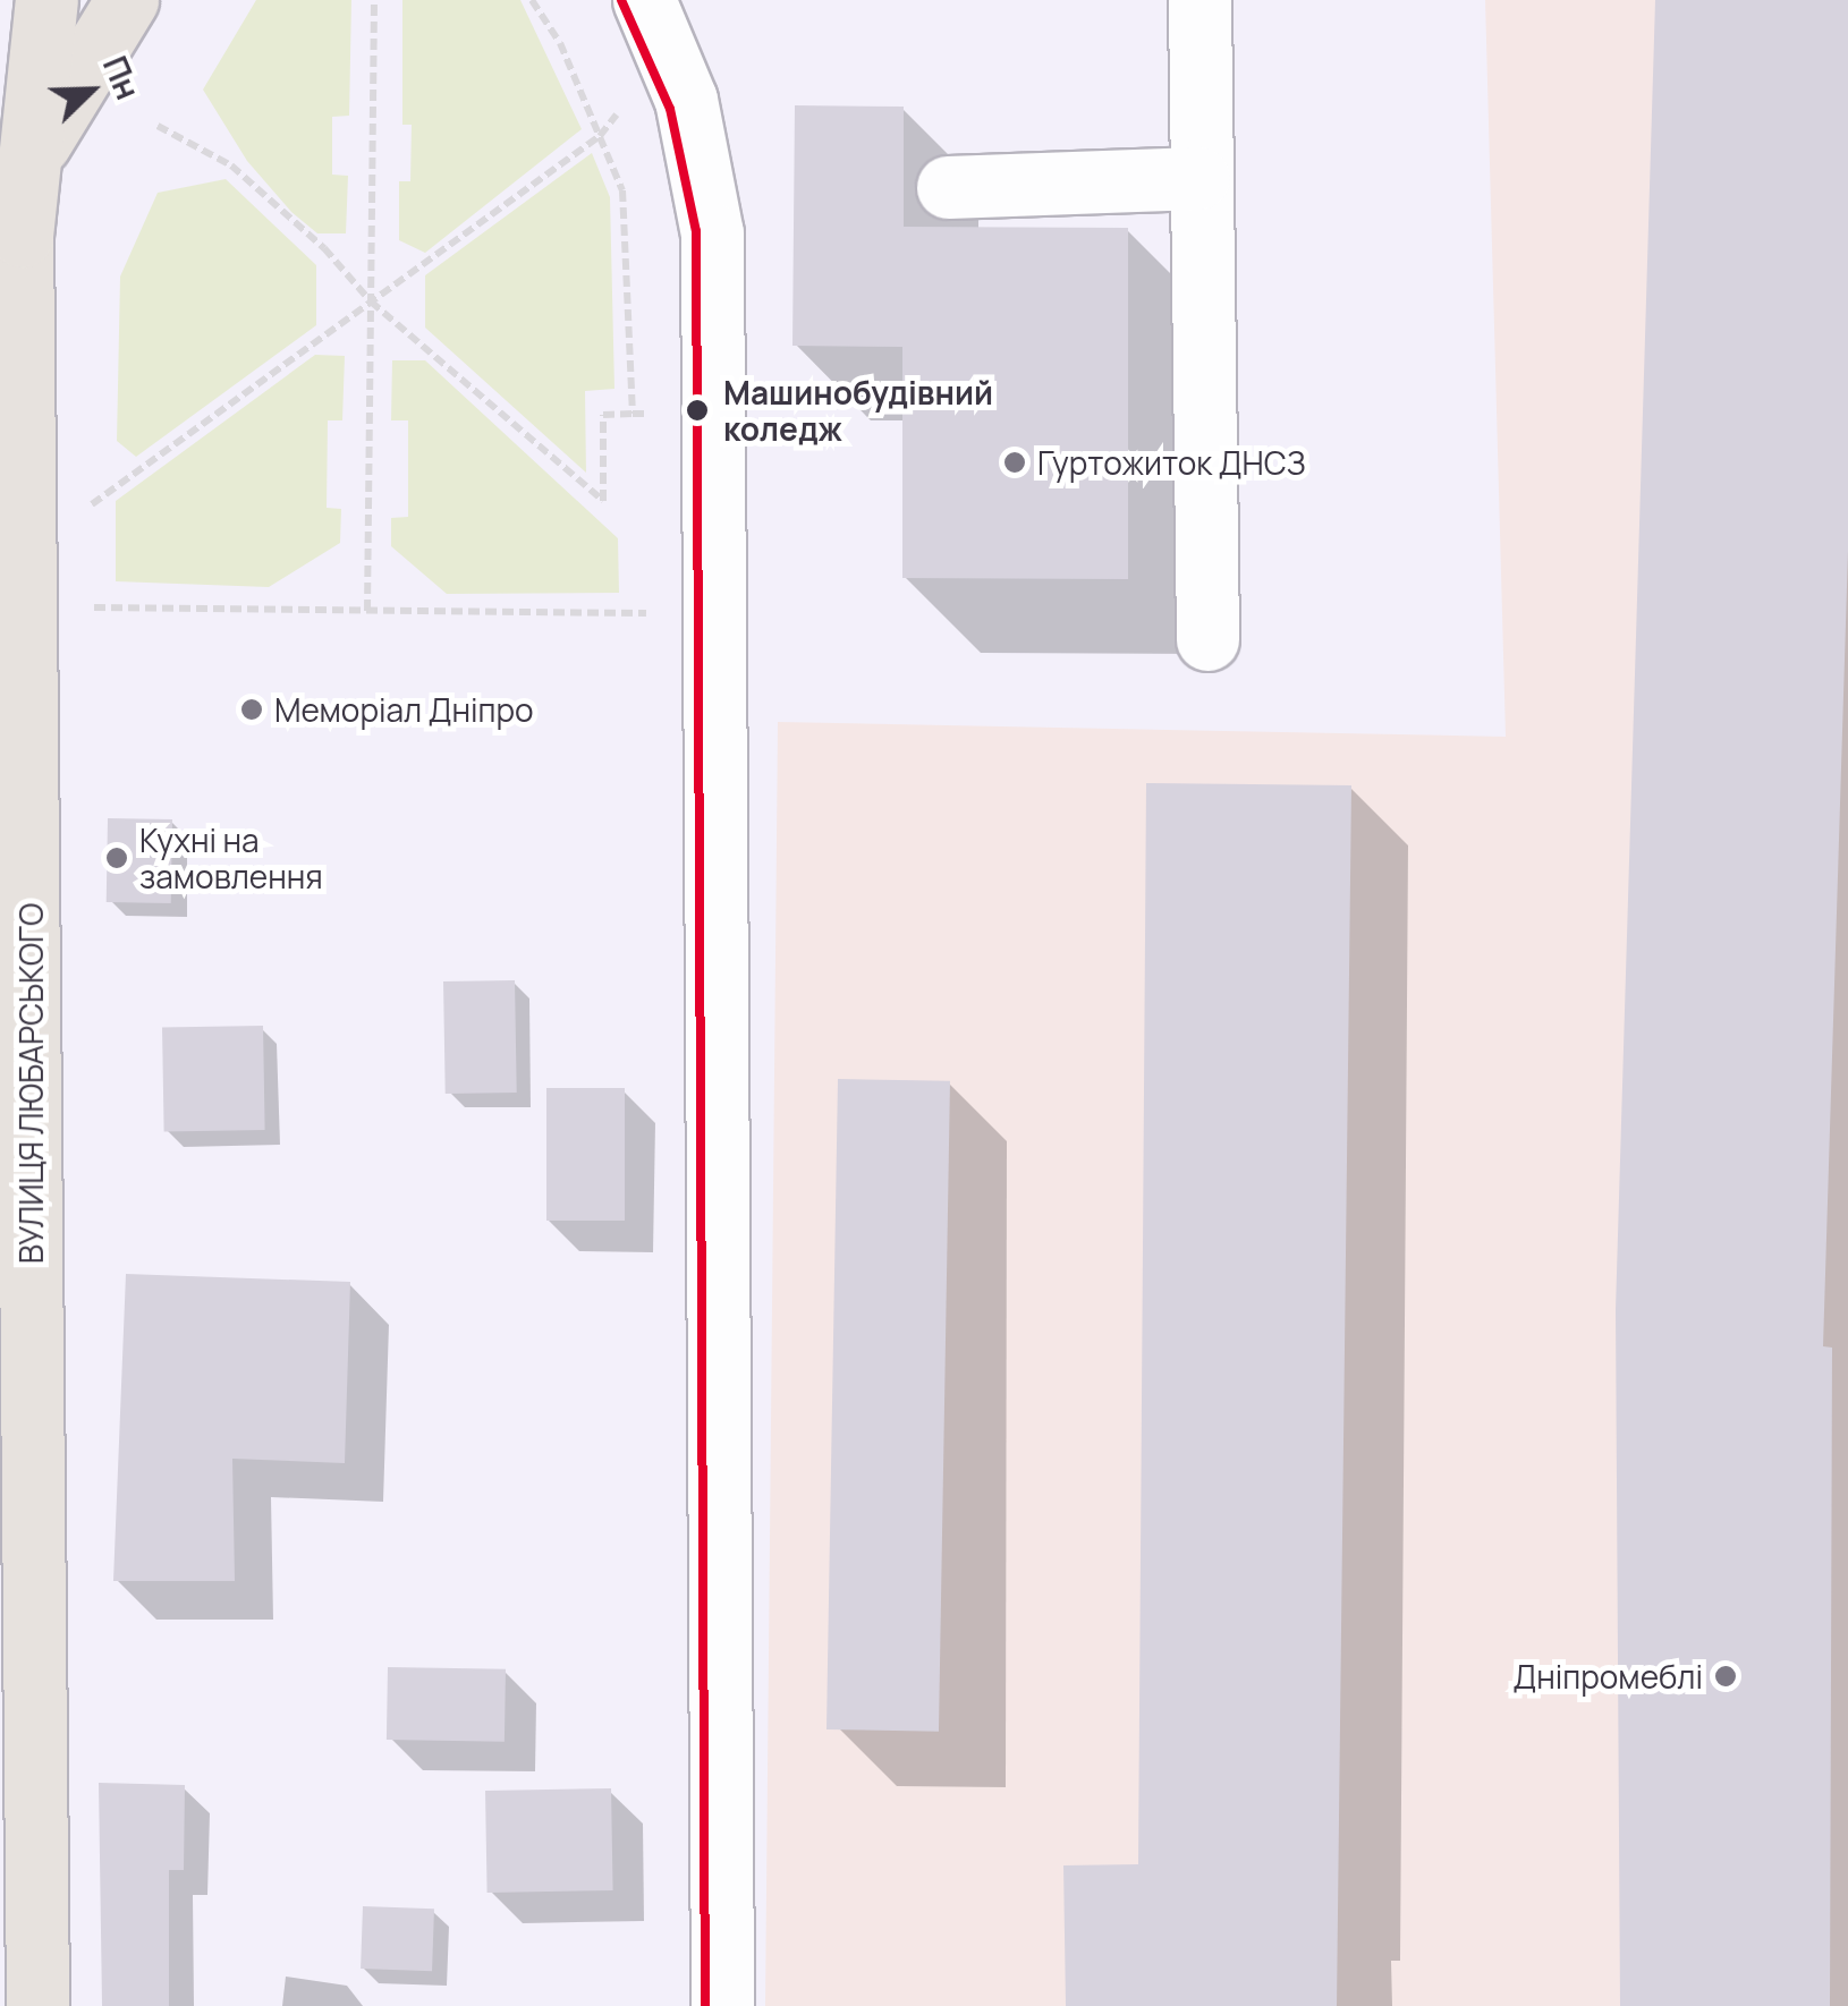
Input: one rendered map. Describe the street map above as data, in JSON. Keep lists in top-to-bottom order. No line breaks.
{"streets":{"main road":["ВУЛИЦЯ ЛЮБАРСЬКОГО"]},"places":["Машинобудівний коледж","Гуртожиток ДНСЗ","Меморіал Дніпро","Кухні на замовлення","Дніпромеблі"],"north":"top right"}
